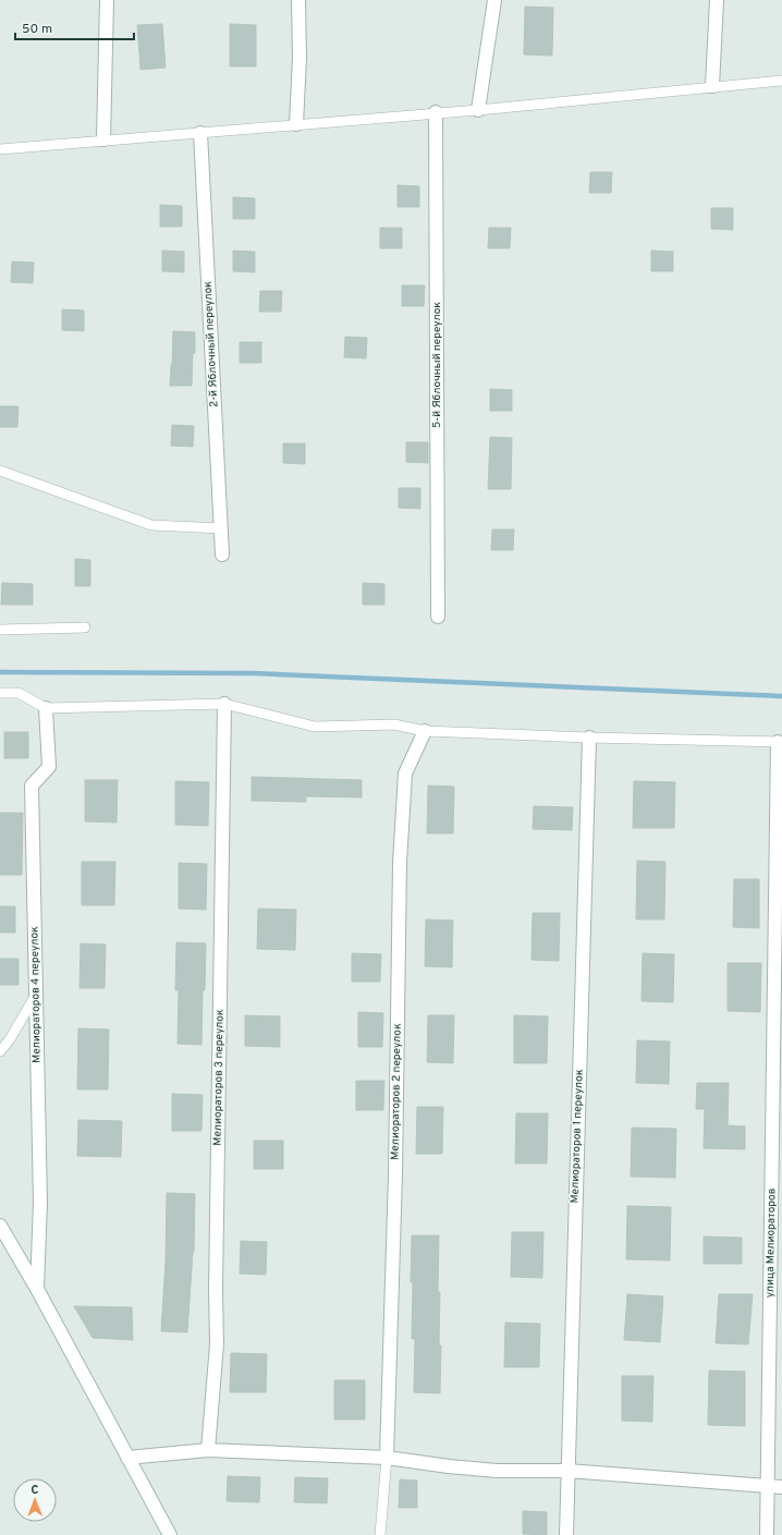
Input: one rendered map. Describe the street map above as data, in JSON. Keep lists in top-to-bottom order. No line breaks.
{"streets":{"street":["2-й Яблочный переулок","5-й Яблочный переулок","Мелиораторов 4 переулок","Мелиораторов 3 переулок","Мелиораторов 2 переулок","Мелиораторов 1 переулок","улица Мелиораторов"]},"scale_bar":"50 m","north":"top"}
